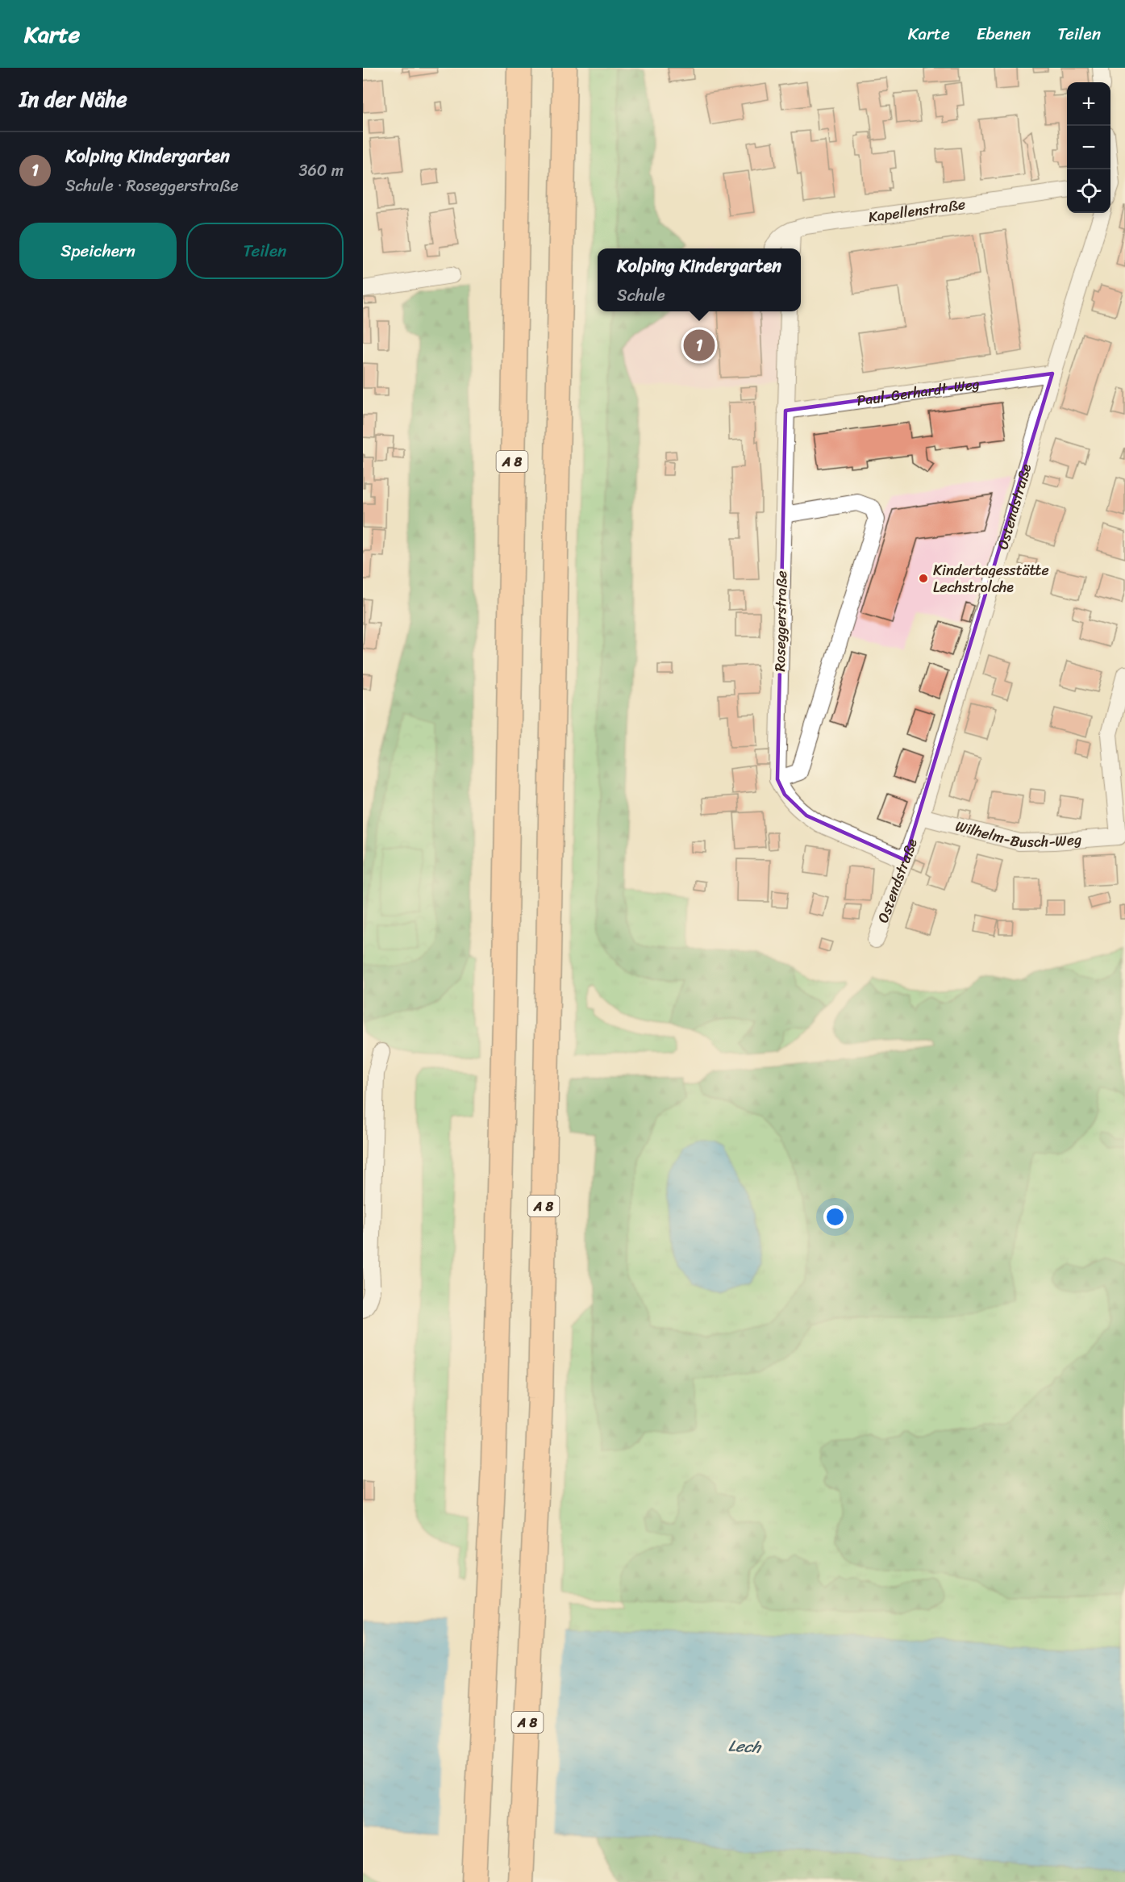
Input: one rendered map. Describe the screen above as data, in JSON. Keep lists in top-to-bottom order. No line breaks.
{"streets":{"highway":["A 8"],"street":["Kapellenstraße","Paul-Gerhardt-Weg","Ostendstraße","Roseggerstraße","Wilhelm-Busch-Weg"]},"crossings":[["Paul-Gerhardt-Weg","Ostendstraße"],["Paul-Gerhardt-Weg","Roseggerstraße"],["Ostendstraße","Wilhelm-Busch-Weg"]],"water":["Lech"],"places":["Kindertagesstätte Lechstrolche"],"page":{"header":"Karte","nav":["Karte","Ebenen","Teilen"],"heading":"In der Nähe","map_buttons":["+","−"],"list":[{"mark":"1","name":"Kolping Kindergarten","note":"Schule · Roseggerstraße","value":"360 m"}],"buttons":["Speichern","Teilen"],"popup":["Kolping Kindergarten","Schule"],"pins":"1"}}
